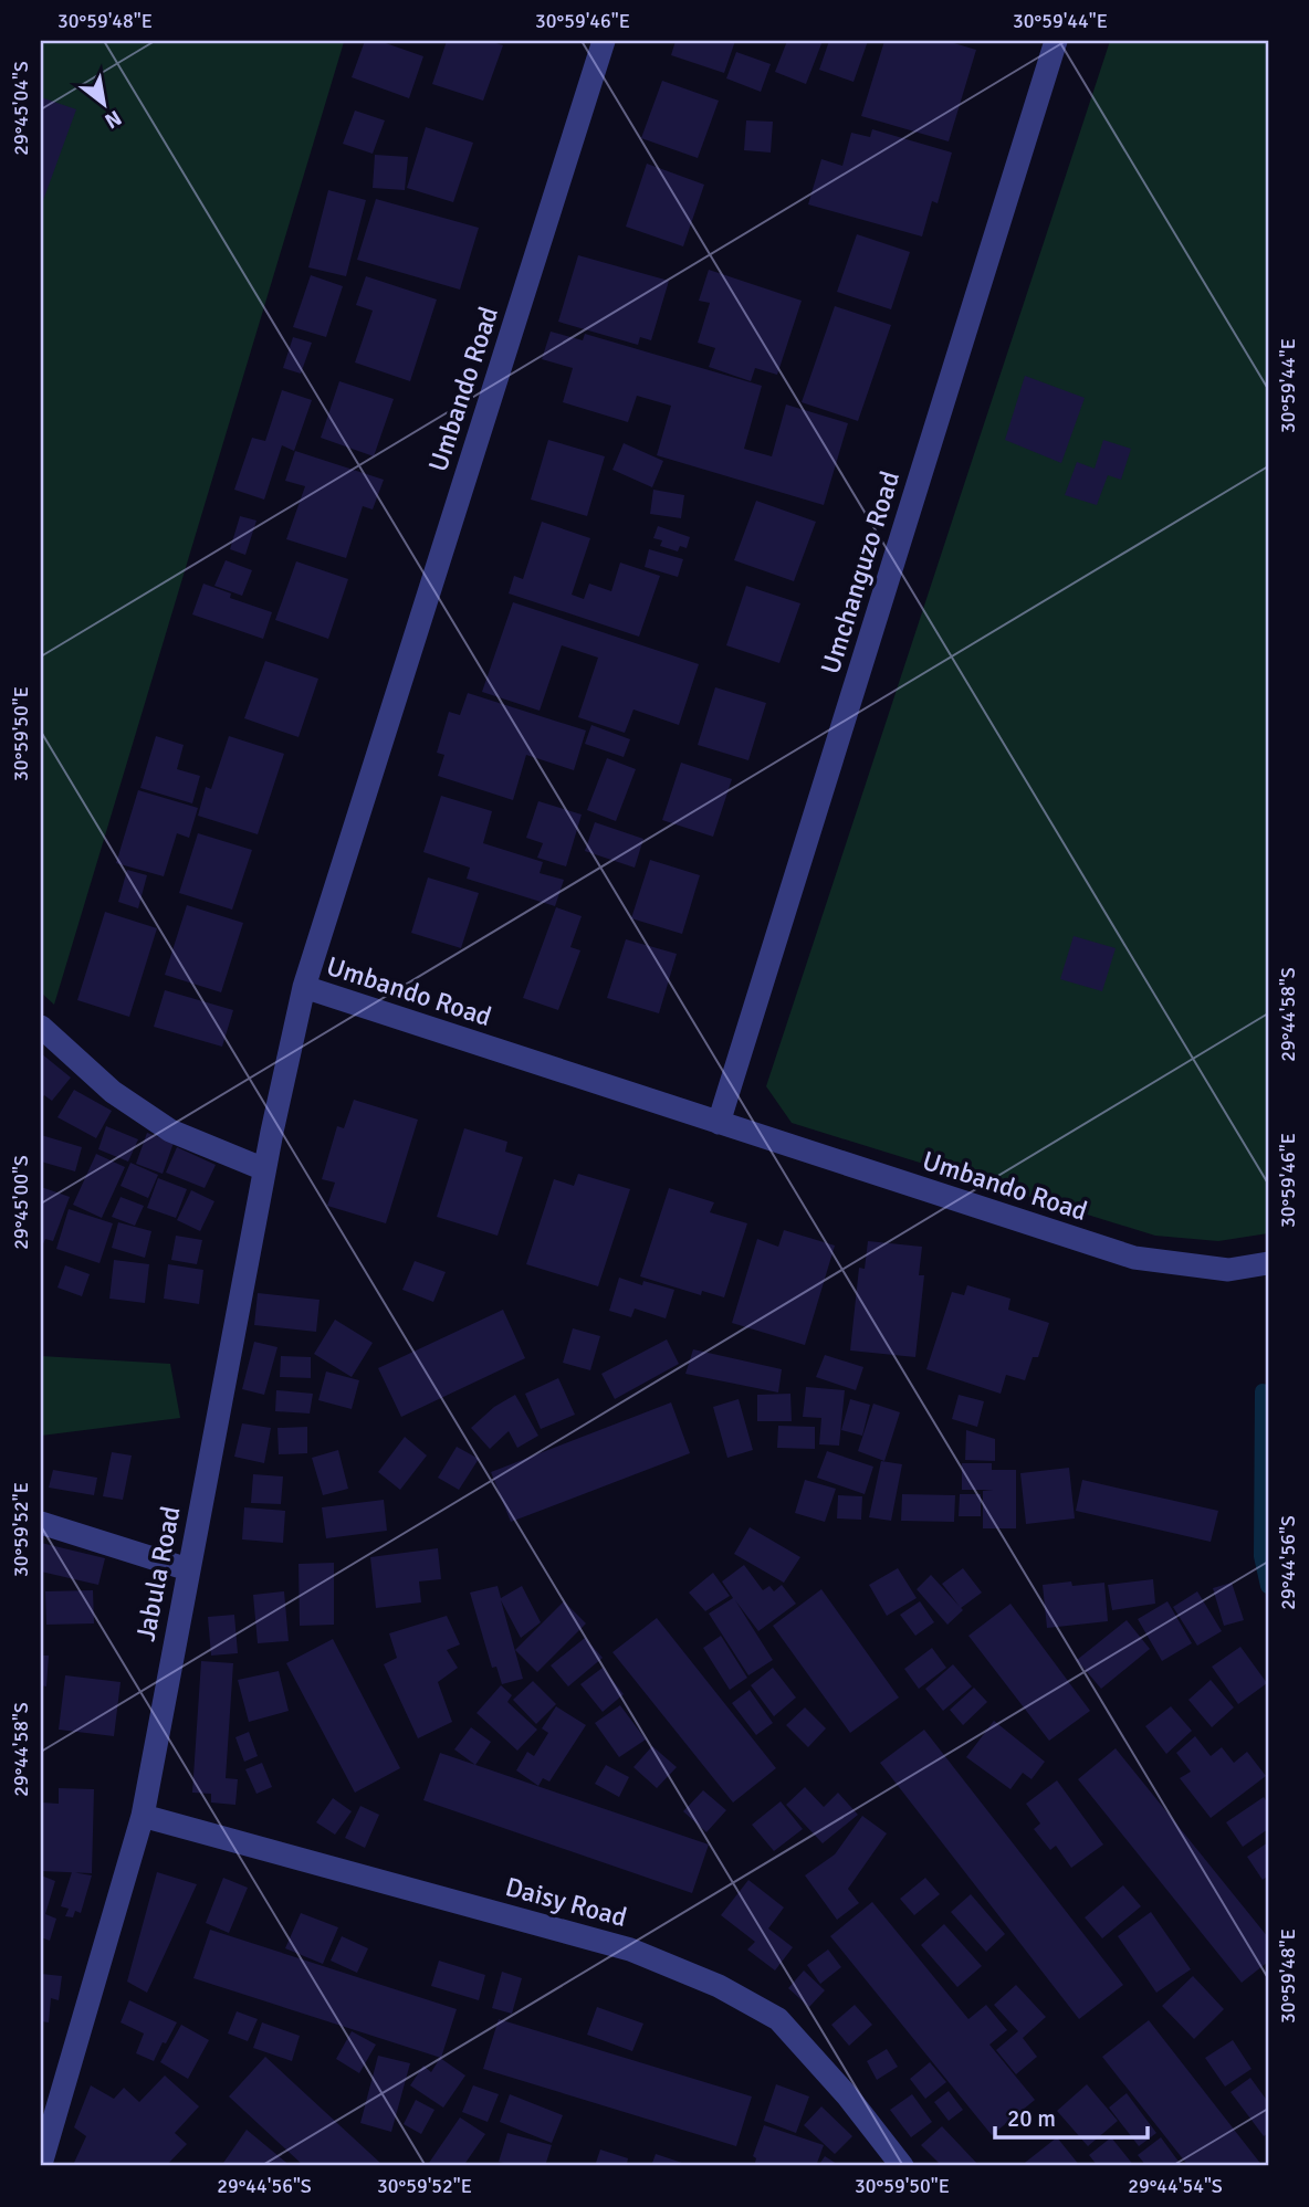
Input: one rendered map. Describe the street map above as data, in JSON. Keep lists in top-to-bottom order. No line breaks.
{"streets":{"street":["Umbando Road","Umchanguzo Road","Jabula Road","Daisy Road"]},"crossings":[["Umbando Road","Umchanguzo Road"],["Umbando Road","Jabula Road"],["Jabula Road","Daisy Road"]],"scale_bar":"20 m","north":"bottom right","coordinates":["30°59'48\"E","30°59'46\"E","30°59'44\"E","29°45'04\"S","30°59'50\"E","29°44'58\"S","29°45'00\"S","30°59'52\"E","29°44'56\"S","29°44'54\"S"]}
